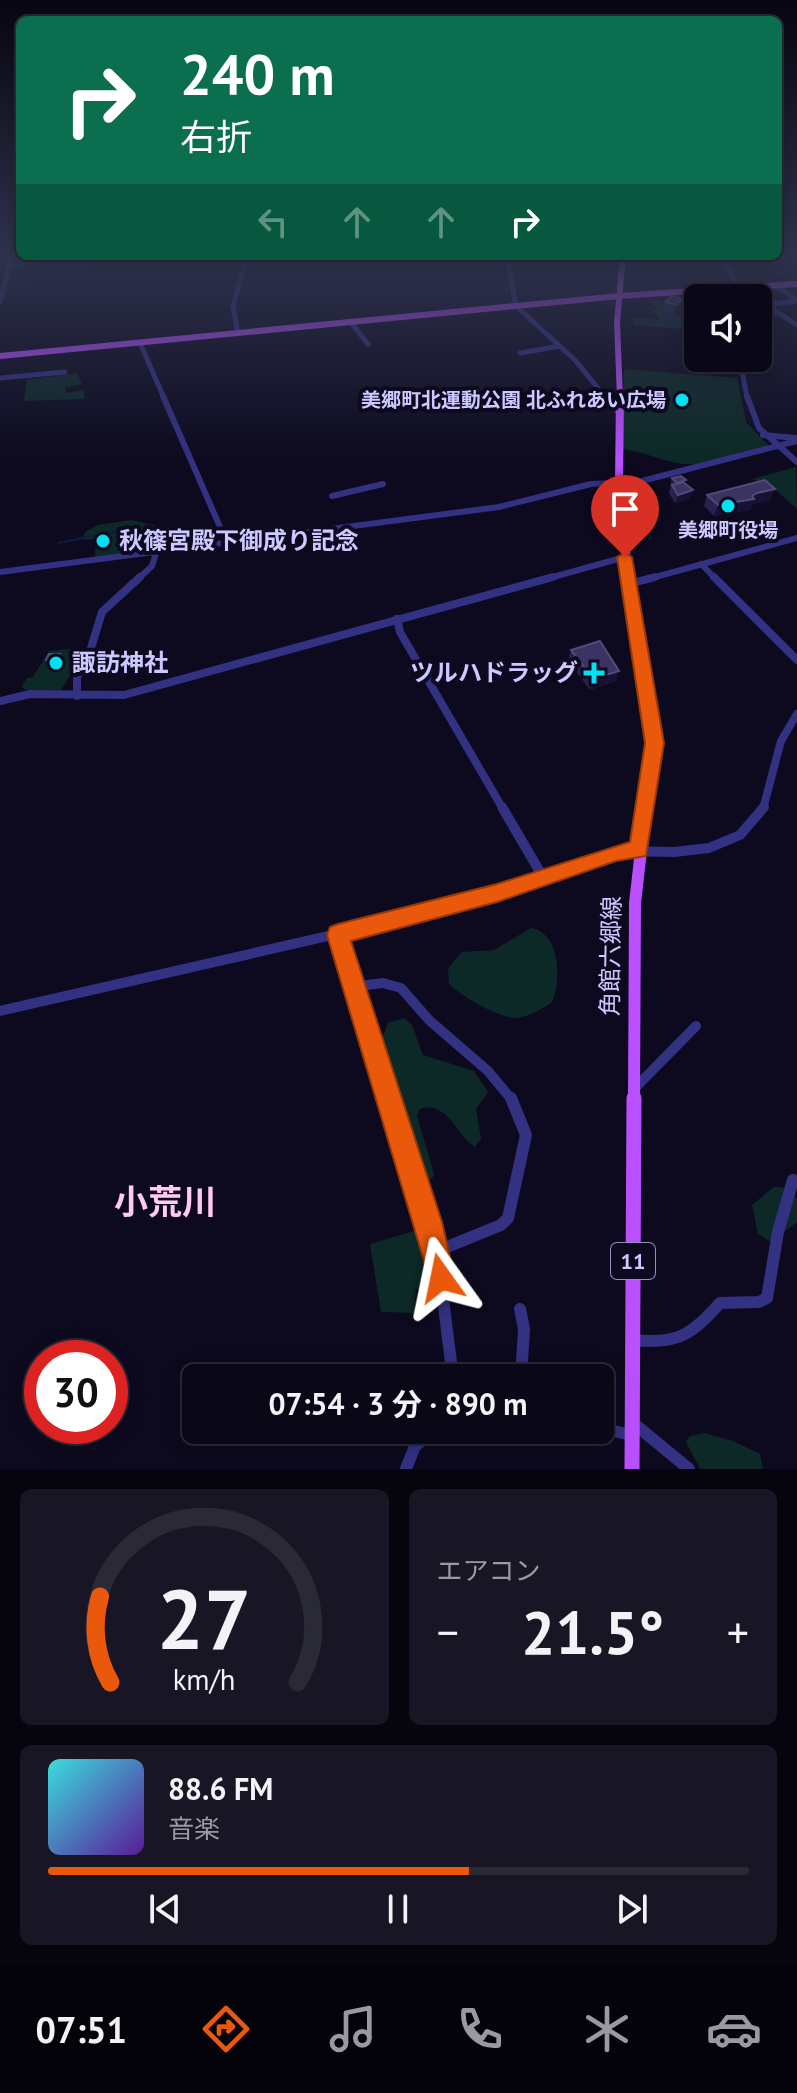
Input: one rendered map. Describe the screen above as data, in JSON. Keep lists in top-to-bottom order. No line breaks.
{"streets":{"main road":["角館六郷線","11"]},"districts":["小荒川"],"places":{"other":["美郷町北運動公園 北ふれあい広場","美郷町役場","秋篠宮殿下御成り記念","諏訪神社"],"health":["ツルハドラッグ"]},"page":{"turn":["240 m","右折"],"limit":"30","trip":"07:54 · 3 分 · 890 m","tile":"エアコン","heat":["−","21.5°","+"],"song":["88.6 FM","音楽"],"tabs":"07:51","gauge":["27","km/h"]}}
